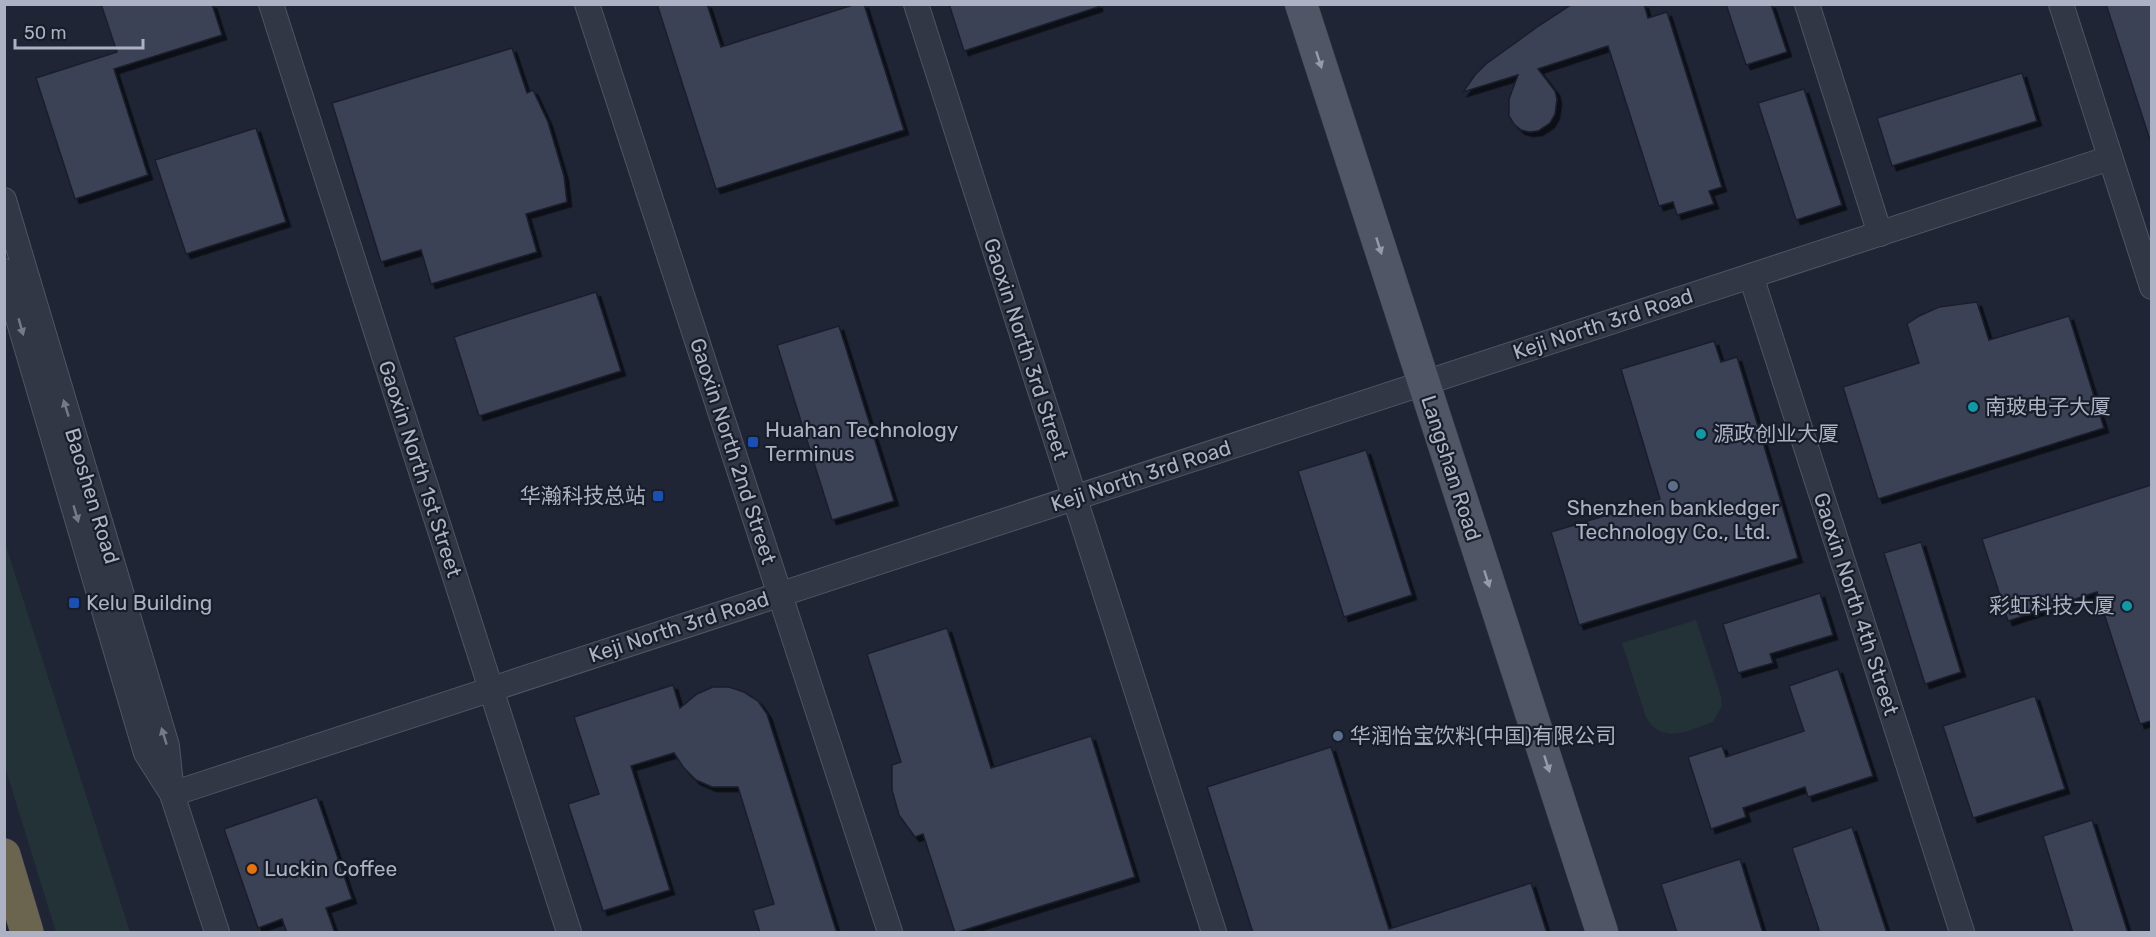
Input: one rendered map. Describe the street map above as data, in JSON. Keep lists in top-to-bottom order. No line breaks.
{"streets":{"main road":["Langshan Road"],"street":["Keji North 3rd Road","Gaoxin North 3rd Street","Gaoxin North 2nd Street","Gaoxin North 1st Street","Baoshen Road","Gaoxin North 4th Street"]},"crossings":[["Keji North 3rd Road","Gaoxin North 3rd Street"],["Keji North 3rd Road","Gaoxin North 2nd Street"],["Keji North 3rd Road","Langshan Road"],["Keji North 3rd Road","Gaoxin North 1st Street"],["Keji North 3rd Road","Baoshen Road"],["Keji North 3rd Road","Gaoxin North 4th Street"]],"places":{"other":["南玻电子大厦","源政创业大厦","Shenzhen bankledger Technology Co., Ltd.","彩虹科技大厦","华润怡宝饮料(中国)有限公司","Luckin Coffee"],"transit":["Huahan Technology Terminus","华瀚科技总站","Kelu Building"]},"scale_bar":"50 m"}
